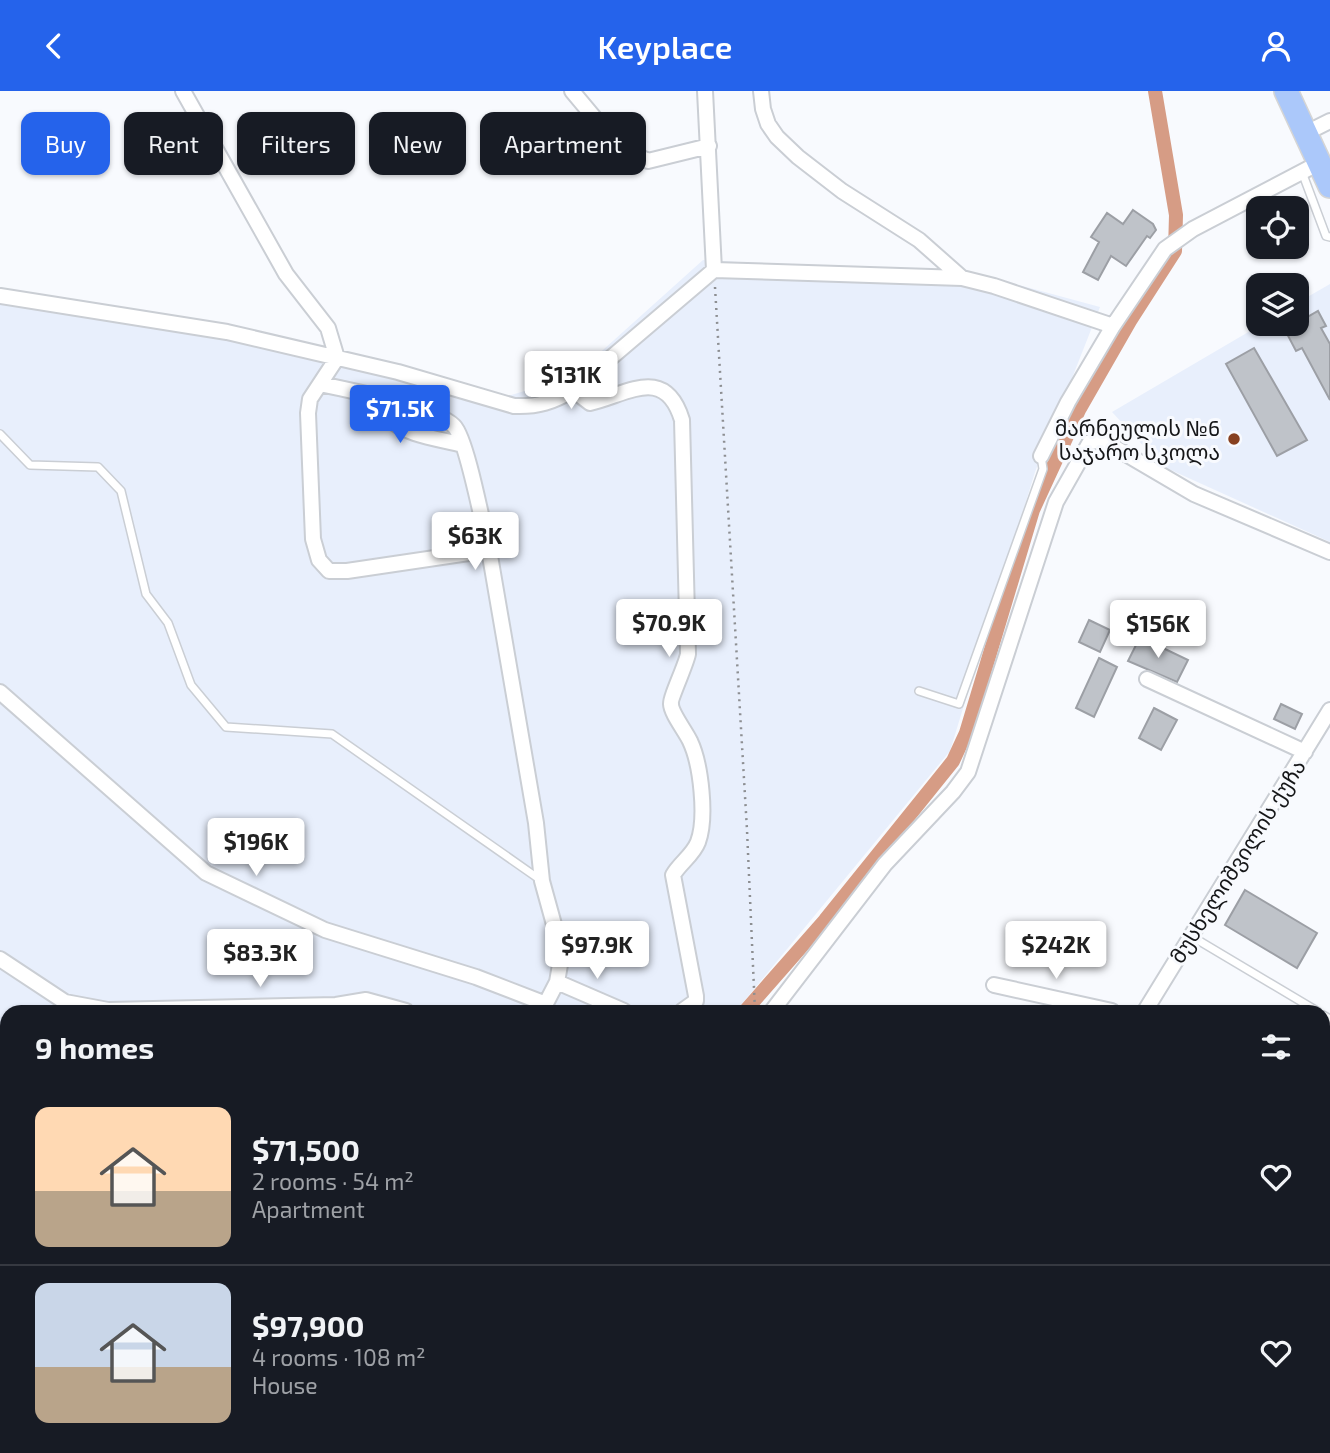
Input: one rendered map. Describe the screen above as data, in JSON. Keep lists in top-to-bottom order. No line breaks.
{"streets":{"street":["მუსხელიშვილის ქუჩა"]},"places":["მარნეულის №6 საჯარო სკოლა"],"page":{"header":"Keyplace","chip":["Buy","Rent","Filters","New","Apartment"],"price":["$131K","$71.5K","$63K","$70.9K","$156K","$196K","$97.9K","$242K","$83.3K"],"heading":"9 homes","list":[{"name":"$71,500","note":"2 rooms · 54 m² · Apartment"},{"name":"$97,900","note":"4 rooms · 108 m² · House"}]}}
